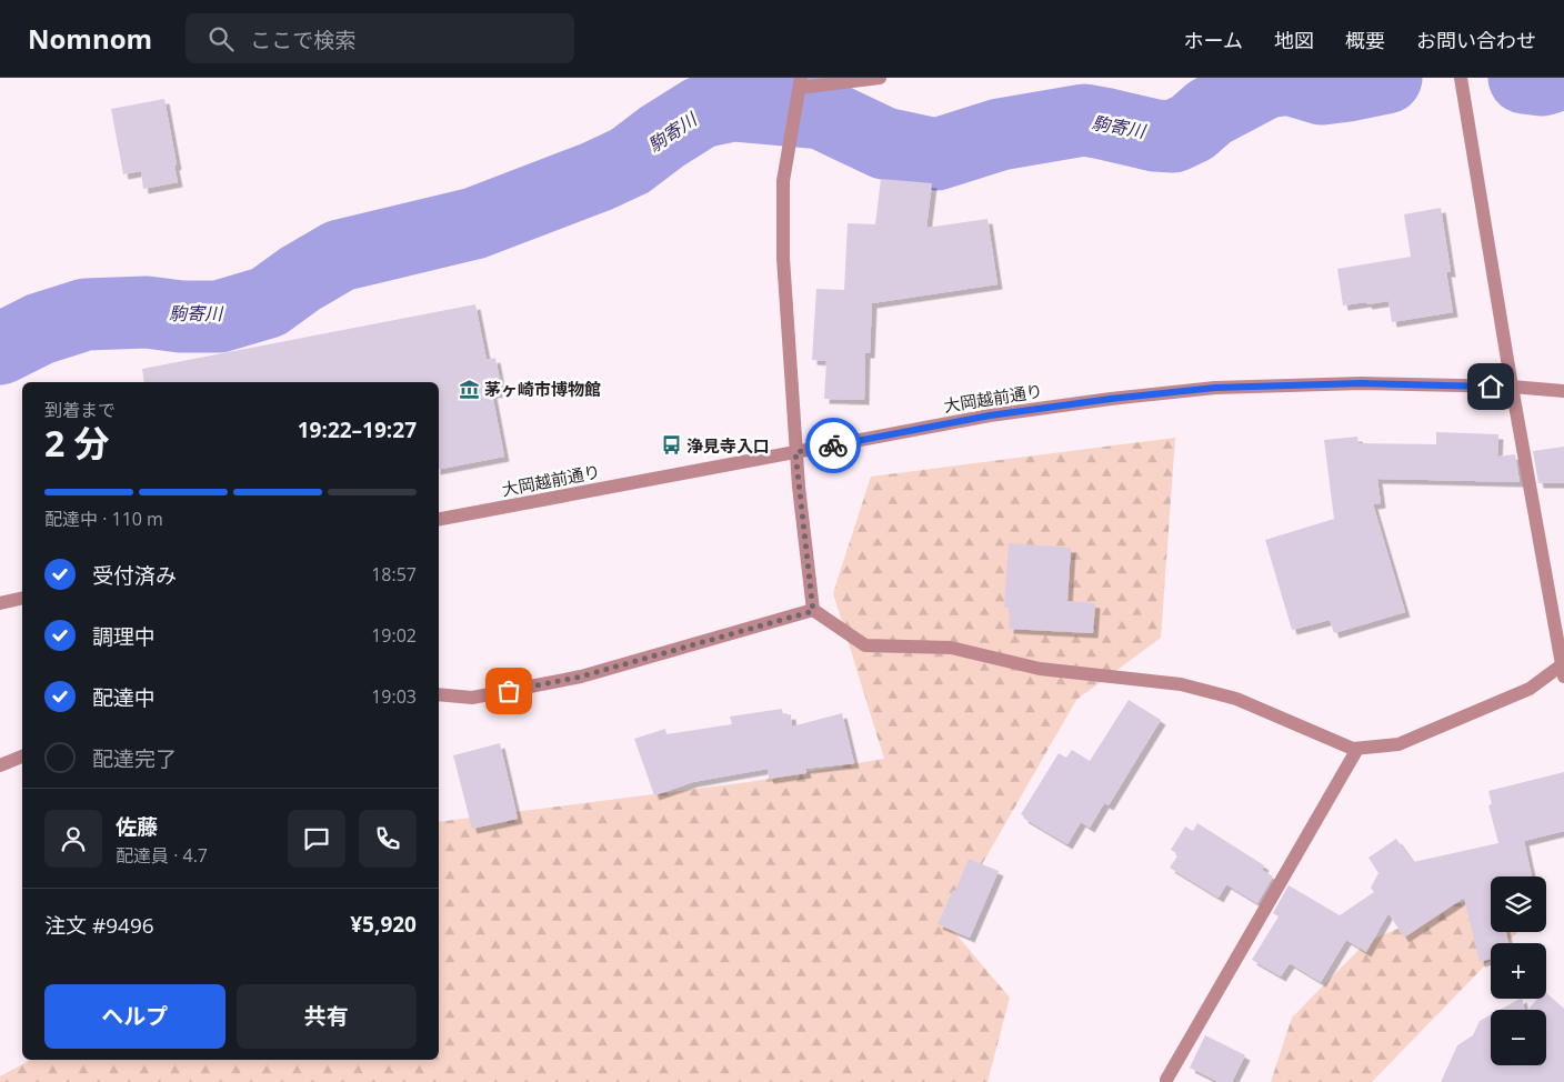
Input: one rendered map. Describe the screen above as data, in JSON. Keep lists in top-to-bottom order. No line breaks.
{"streets":{"street":["大岡越前通り"]},"water":["駒寄川"],"places":{"museum":["茅ヶ崎市博物館"],"bus stop":["浄見寺入口"]},"page":{"header":"Nomnom","search":"ここで検索","nav":["ホーム","地図","概要","お問い合わせ"],"heading":["2 分","到着まで","19:22–19:27"],"panel":["佐藤","配達員 · 4.7","注文 #9496","¥5,920"],"bar":"配達中 · 110 m","list":[["受付済み","18:57"],["調理中","19:02"],["配達中","19:03"],"配達完了"],"map_buttons":["+","−"],"buttons":["ヘルプ","共有"]}}
